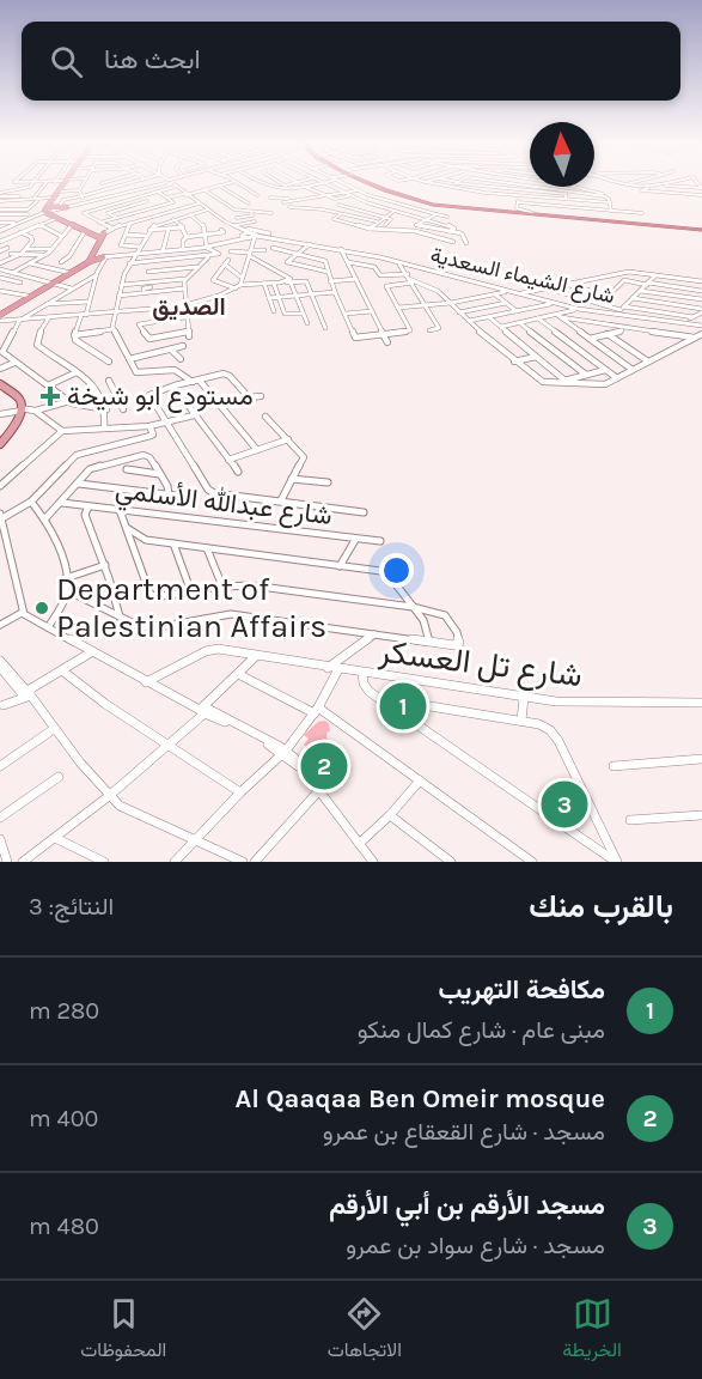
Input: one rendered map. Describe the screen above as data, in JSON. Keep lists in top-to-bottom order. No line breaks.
{"streets":{"street":["شارع الشيماء السعدية","شارع عبدالله الأسلمي","شارع تل العسكر"]},"districts":["الصديق"],"places":{"health":["مستودع ابو شيخة"],"other":["Department of Palestinian Affairs"]},"north":"top","page":{"search":"ابحث هنا","pins":["1","2","3"],"heading":["بالقرب منك","النتائج: 3"],"list":[{"mark":"1","name":"مكافحة التهريب","note":"مبنى عام · شارع كمال منكو","value":"280 m"},{"mark":"2","name":"Al Qaaqaa Ben Omeir mosque","note":"مسجد · شارع القعقاع بن عمرو","value":"400 m"},{"mark":"3","name":"مسجد الأرقم بن أبي الأرقم","note":"مسجد · شارع سواد بن عمرو","value":"480 m"}],"nav":["الخريطة","الاتجاهات","المحفوظات"]}}
